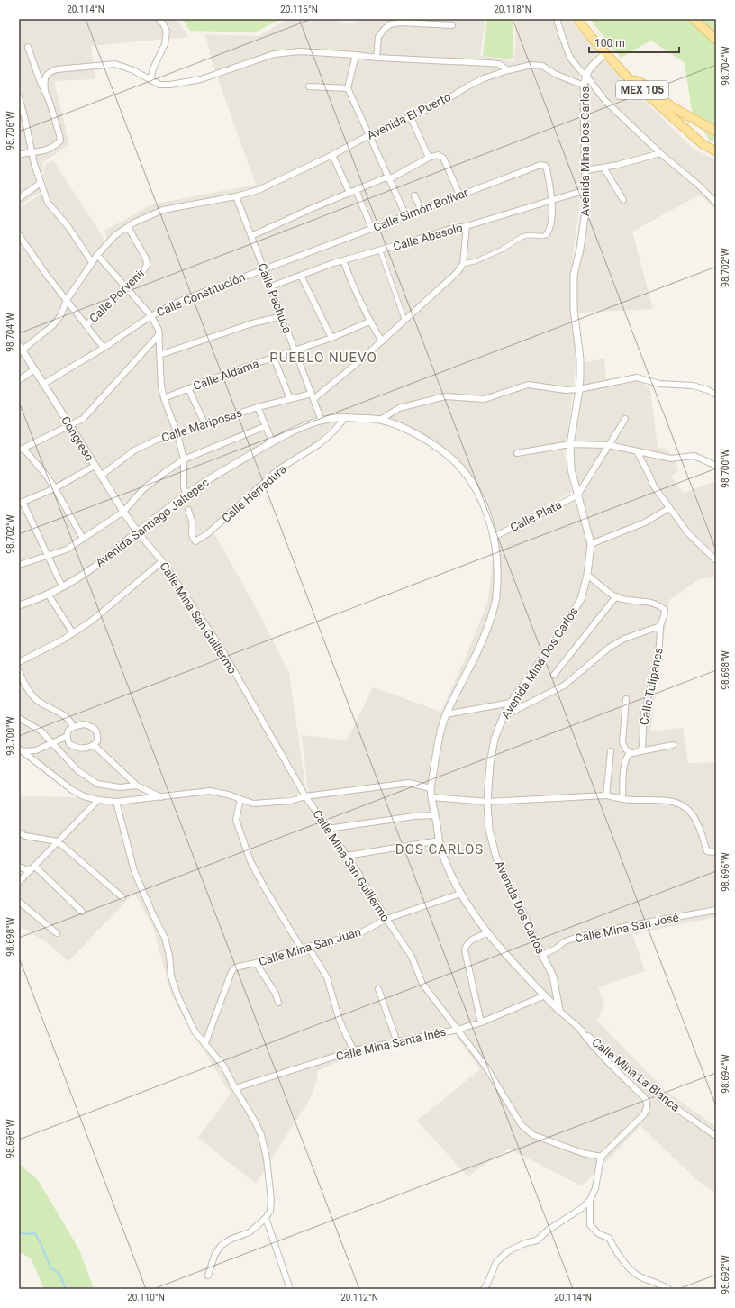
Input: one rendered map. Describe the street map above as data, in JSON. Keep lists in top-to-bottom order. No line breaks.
{"streets":{"main road":["MEX 105"],"street":["Avenida El Puerto","Avenida Mina Dos Carlos","Calle Simón Bolívar","Calle Abasolo","Calle Constitución","Calle Porvenir","Calle Pachuca","Calle Aldama","Calle Mariposas","Congreso","Calle Herradura","Calle Plata","Avenida Santiago Jaltepec","Calle Mina San Guillermo","Calle Tulipanes","Avenida Dos Carlos","Calle Mina San José","Calle Mina San Juan","Calle Mina Santa Inés","Calle Mina La Blanca"]},"crossings":[["MEX 105","Avenida Mina Dos Carlos"],["Avenida El Puerto","Avenida Mina Dos Carlos"],["Avenida El Puerto","Calle Porvenir"],["Avenida El Puerto","Calle Pachuca"],["Avenida El Puerto","Congreso"],["Avenida Mina Dos Carlos","Calle Abasolo"],["Avenida Mina Dos Carlos","Calle Plata"],["Avenida Mina Dos Carlos","Avenida Dos Carlos"],["Calle Simón Bolívar","Calle Abasolo"],["Calle Simón Bolívar","Calle Constitución"],["Calle Simón Bolívar","Calle Pachuca"],["Calle Abasolo","Calle Pachuca"],["Calle Constitución","Calle Pachuca"],["Calle Constitución","Congreso"],["Calle Pachuca","Calle Aldama"],["Calle Pachuca","Calle Mariposas"],["Calle Pachuca","Avenida Santiago Jaltepec"],["Calle Mariposas","Congreso"],["Congreso","Avenida Santiago Jaltepec"],["Congreso","Calle Mina San Guillermo"],["Calle Herradura","Avenida Santiago Jaltepec"],["Calle Plata","Avenida Santiago Jaltepec"],["Avenida Santiago Jaltepec","Calle Mina San Guillermo"],["Avenida Santiago Jaltepec","Avenida Dos Carlos"],["Avenida Santiago Jaltepec","Calle Mina San Juan"],["Avenida Santiago Jaltepec","Calle Mina Santa Inés"],["Avenida Santiago Jaltepec","Calle Mina La Blanca"],["Calle Mina San Guillermo","Calle Mina San Juan"],["Calle Mina San Guillermo","Calle Mina Santa Inés"],["Avenida Dos Carlos","Calle Mina San José"],["Avenida Dos Carlos","Calle Mina La Blanca"]],"districts":["PUEBLO NUEVO","DOS CARLOS"],"scale_bar":"100 m","coordinates":["20.114°N","20.116°N","20.118°N","98.704°W","98.706°W","98.702°W","98.700°W","98.698°W","98.696°W","98.694°W","98.692°W","20.110°N","20.112°N"]}
